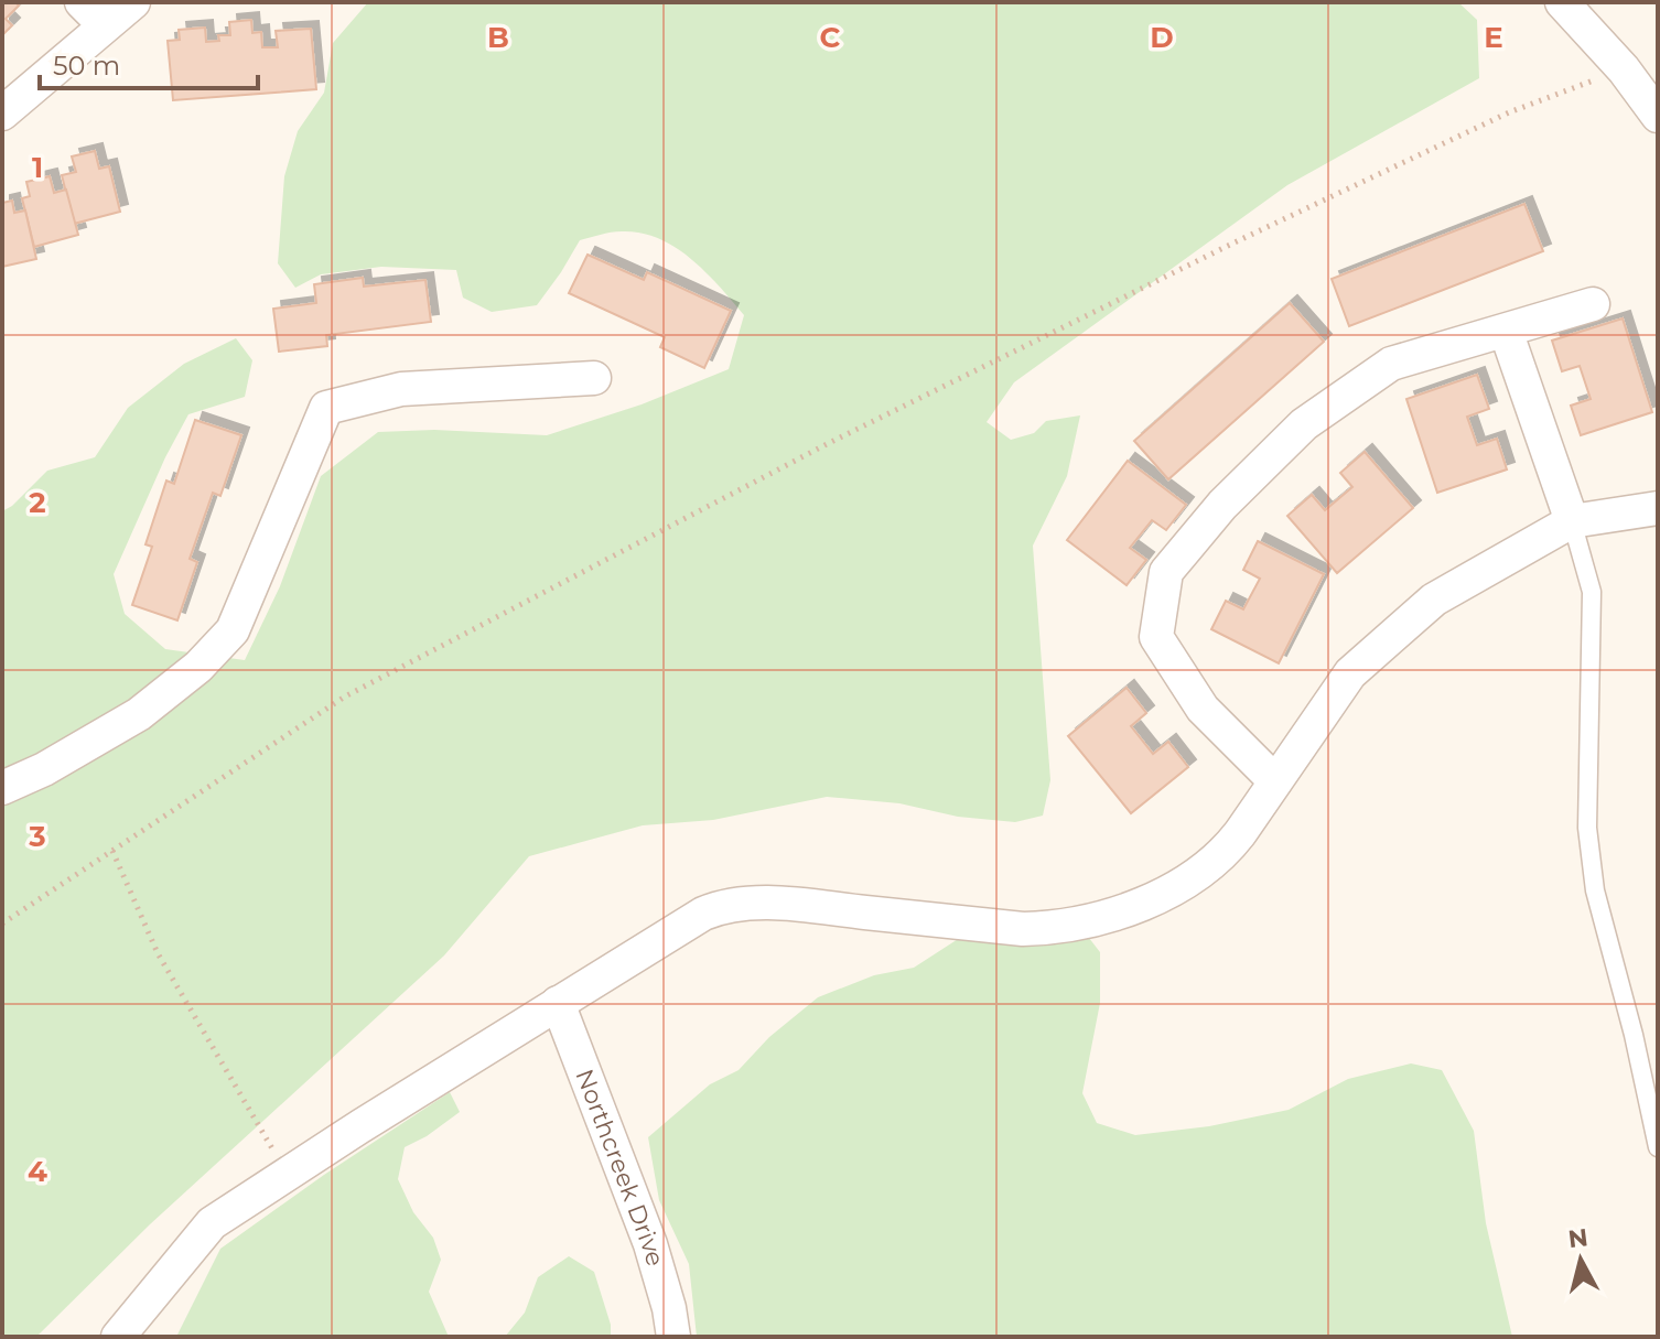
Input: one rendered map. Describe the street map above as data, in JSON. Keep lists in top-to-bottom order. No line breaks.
{"streets":{"street":["Northcreek Drive"]},"scale_bar":"50 m","north":"top","grid":{"columns":["B","C","D","E"],"rows":["1","2","3","4"]}}
